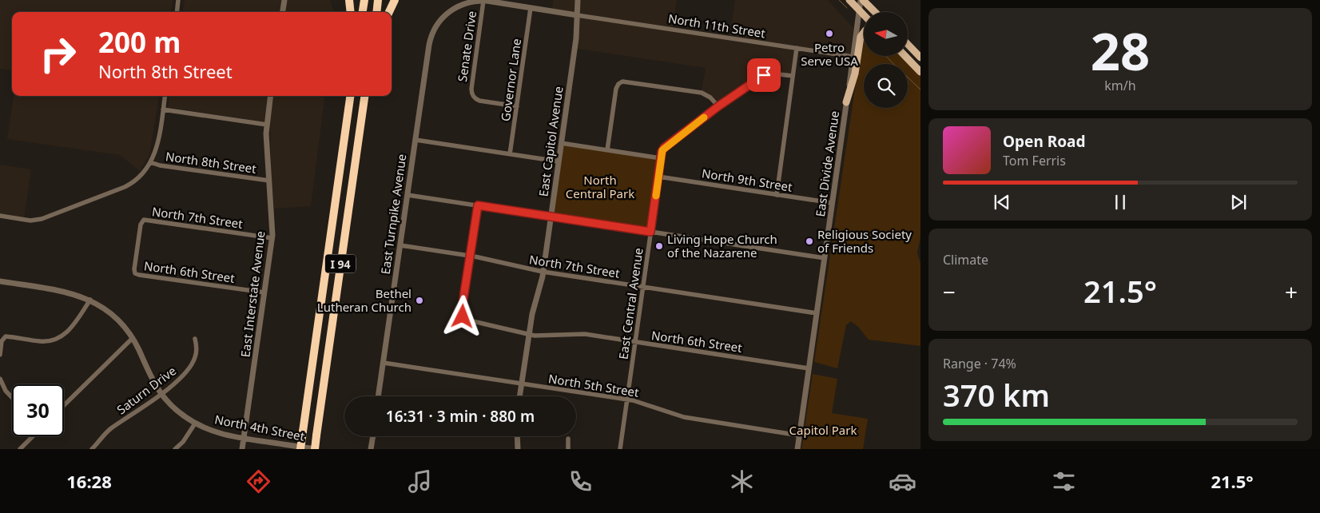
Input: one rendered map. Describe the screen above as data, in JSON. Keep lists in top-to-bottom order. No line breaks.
{"streets":{"highway":["I 94"],"street":["North 11th Street","Senate Drive","Governor Lane","East Capitol Avenue","North 8th Street","East Divide Avenue","North 9th Street","East Turnpike Avenue","North 7th Street","North 6th Street","East Interstate Avenue","East Central Avenue","North 5th Street","Saturn Drive","North 4th Street"]},"crossings":[["North 11th Street","East Capitol Avenue"],["North 11th Street","East Divide Avenue"],["Senate Drive","Governor Lane"],["Senate Drive","East Turnpike Avenue"],["East Capitol Avenue","North 7th Street"],["East Capitol Avenue","North 6th Street"],["East Capitol Avenue","North 5th Street"],["North 8th Street","East Interstate Avenue"],["East Divide Avenue","North 9th Street"],["East Divide Avenue","North 7th Street"],["East Divide Avenue","North 6th Street"],["East Divide Avenue","North 5th Street"],["North 9th Street","East Central Avenue"],["East Turnpike Avenue","North 7th Street"],["East Turnpike Avenue","North 5th Street"],["North 7th Street","North 6th Street"],["North 7th Street","East Interstate Avenue"],["North 7th Street","East Central Avenue"],["I 94","North 4th Street"],["North 6th Street","East Interstate Avenue"],["North 6th Street","East Central Avenue"],["East Interstate Avenue","North 4th Street"],["East Central Avenue","North 5th Street"],["Saturn Drive","North 4th Street"]],"parks":["North Central Park","Capitol Park"],"places":["Petro Serve USA","Religious Society of Friends","Living Hope Church of the Nazarene","Bethel Lutheran Church"],"north":"left","page":{"tile":[["28","km/h"],"Climate",["Range · 74%","370 km"]],"turn":["200 m","North 8th Street"],"song":["Open Road","Tom Ferris"],"heat":["−","21.5°","+"],"limit":"30","trip":"16:31 · 3 min · 880 m","tabs":["16:28","21.5°"]}}
